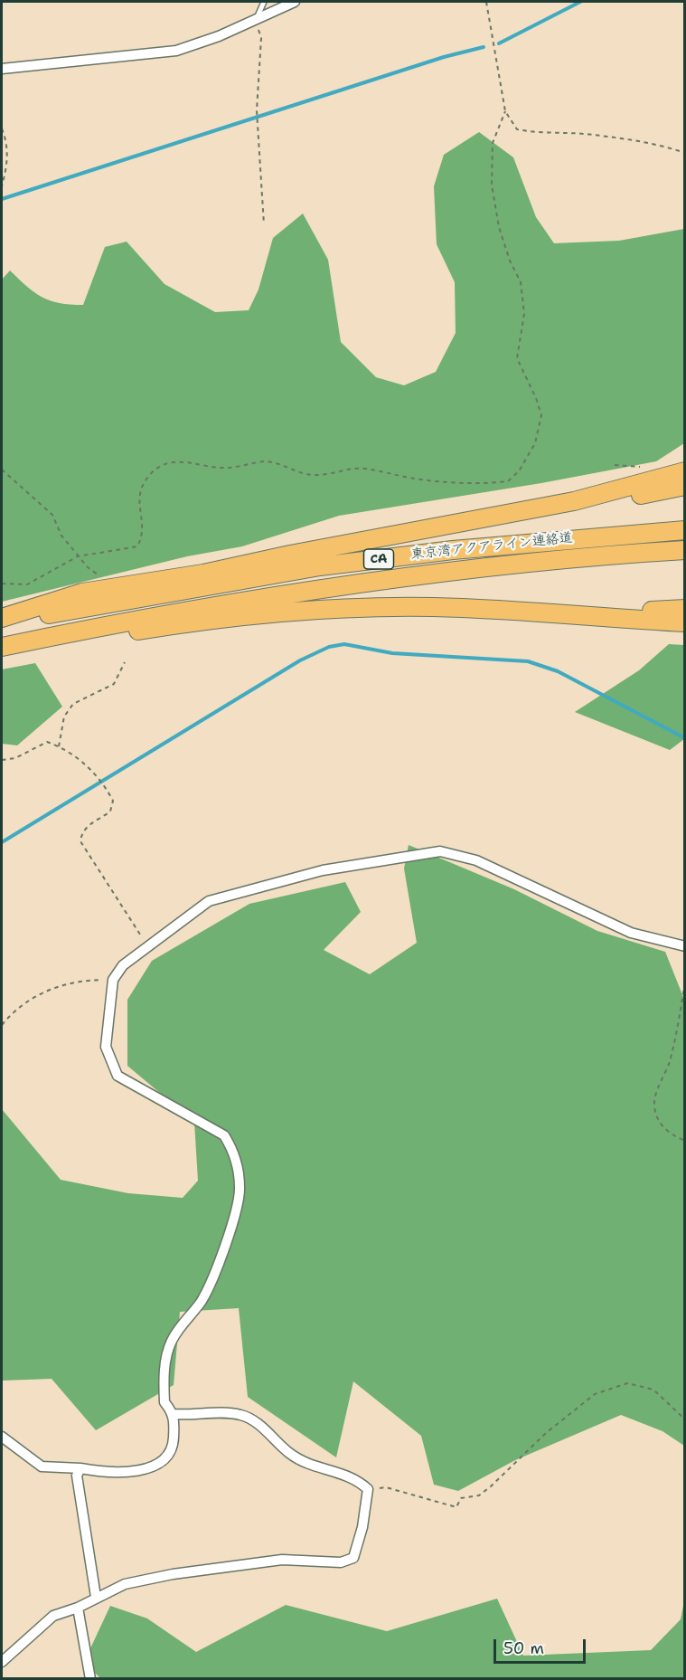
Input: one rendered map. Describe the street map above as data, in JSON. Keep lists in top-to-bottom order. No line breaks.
{"streets":{"highway":["東京湾アクアライン連絡道","CA"]},"scale_bar":"50 m"}
